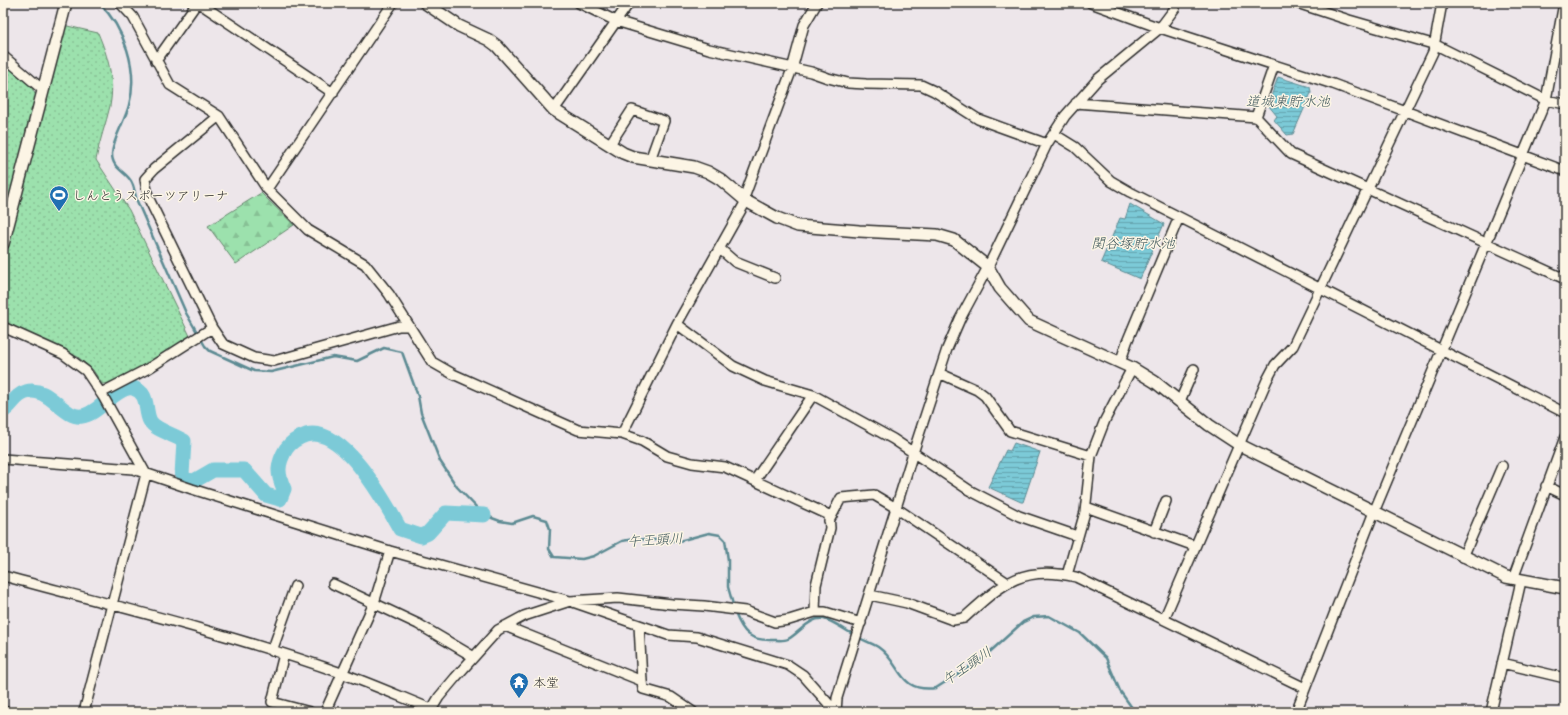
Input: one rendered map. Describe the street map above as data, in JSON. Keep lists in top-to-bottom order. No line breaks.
{"water":["道城東貯水池","関谷塚貯水池","午王頭川"],"places":{"sports":["しんとうスポーツアリーナ"],"temple":["本堂"]}}
